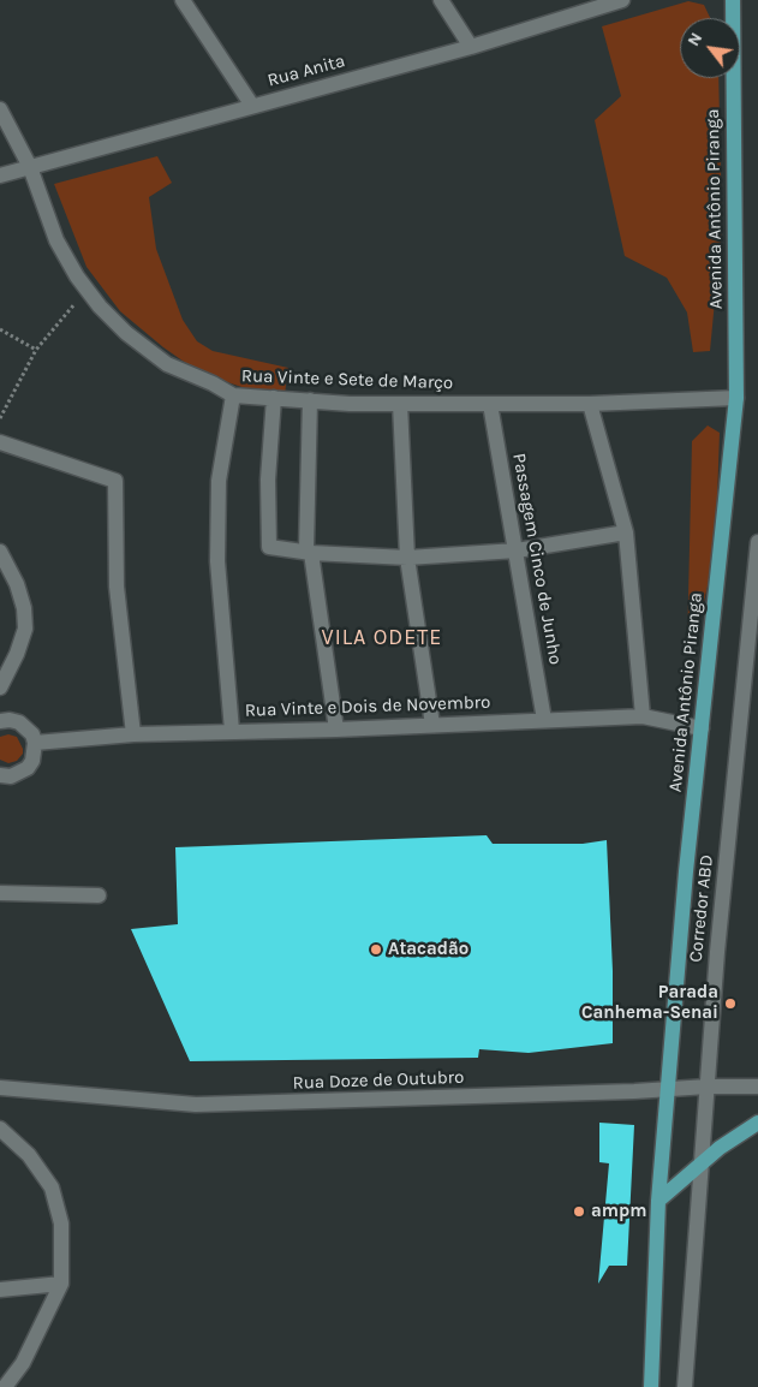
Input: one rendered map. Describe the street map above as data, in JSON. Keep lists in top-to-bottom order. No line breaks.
{"streets":{"main road":["Avenida Antônio Piranga"],"street":["Rua Anita","Rua Vinte e Sete de Março","Passagem Cinco de Junho","Rua Vinte e Dois de Novembro","Corredor ABD","Rua Doze de Outubro"]},"crossings":[["Rua Anita","Rua Vinte e Sete de Março"],["Avenida Antônio Piranga","Rua Vinte e Sete de Março"],["Avenida Antônio Piranga","Rua Vinte e Dois de Novembro"],["Avenida Antônio Piranga","Rua Doze de Outubro"],["Rua Vinte e Sete de Março","Passagem Cinco de Junho"],["Passagem Cinco de Junho","Rua Vinte e Dois de Novembro"],["Corredor ABD","Rua Doze de Outubro"]],"districts":["VILA ODETE"],"places":["Atacadão","Parada Canhema-Senai","ampm"],"north":"top left"}
